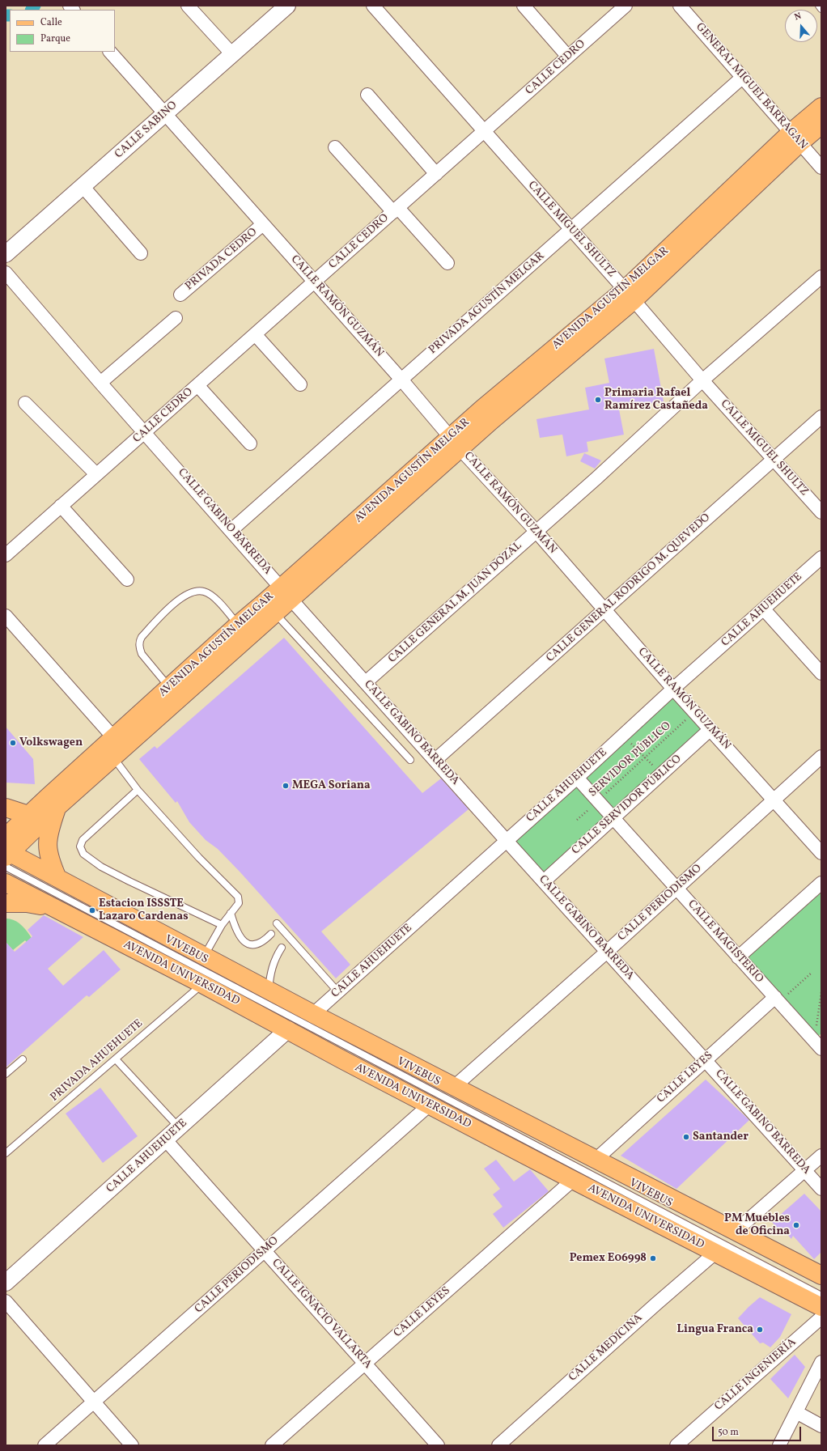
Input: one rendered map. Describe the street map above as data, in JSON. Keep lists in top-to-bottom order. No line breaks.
{"streets":{"main road":["AVENIDA AGUSTÍN MELGAR","AVENIDA UNIVERSIDAD"],"street":["CALLE CEDRO","GENERAL MIGUEL BARRAGAN","CALLE SABINO","CALLE MIGUEL SHULTZ","PRIVADA CEDRO","PRIVADA AGUSTÍN MELGAR","CALLE RAMÓN GUZMÁN","CALLE GABINO BARREDA","CALLE GENERAL RODRIGO M. QUEVEDO","CALLE GENERAL M. JUAN DOZAL","CALLE AHUEHUETE","CALLE SERVIDOR PÚBLICO","CALLE PERIODISMO","CALLE MAGISTERIO","CALLE LEYES","CALLE IGNACIO VALLARTA","CALLE MEDICINA","CALLE INGENIERÍA"],"lane":["VIVEBUS","PRIVADA AHUEHUETE"],"path":["SERVIDOR PÚBLICO"]},"crossings":[["CALLE CEDRO","CALLE MIGUEL SHULTZ"],["CALLE CEDRO","CALLE RAMÓN GUZMÁN"],["CALLE CEDRO","CALLE GABINO BARREDA"],["GENERAL MIGUEL BARRAGAN","AVENIDA AGUSTÍN MELGAR"],["GENERAL MIGUEL BARRAGAN","PRIVADA AGUSTÍN MELGAR"],["CALLE SABINO","CALLE RAMÓN GUZMÁN"],["CALLE MIGUEL SHULTZ","AVENIDA AGUSTÍN MELGAR"],["CALLE MIGUEL SHULTZ","PRIVADA AGUSTÍN MELGAR"],["CALLE MIGUEL SHULTZ","CALLE GENERAL RODRIGO M. QUEVEDO"],["CALLE MIGUEL SHULTZ","CALLE GENERAL M. JUAN DOZAL"],["PRIVADA CEDRO","CALLE RAMÓN GUZMÁN"],["AVENIDA AGUSTÍN MELGAR","CALLE RAMÓN GUZMÁN"],["AVENIDA AGUSTÍN MELGAR","CALLE GABINO BARREDA"],["AVENIDA AGUSTÍN MELGAR","VIVEBUS"],["PRIVADA AGUSTÍN MELGAR","CALLE RAMÓN GUZMÁN"],["PRIVADA AGUSTÍN MELGAR","CALLE GABINO BARREDA"],["CALLE RAMÓN GUZMÁN","CALLE GENERAL RODRIGO M. QUEVEDO"],["CALLE RAMÓN GUZMÁN","CALLE GENERAL M. JUAN DOZAL"],["CALLE RAMÓN GUZMÁN","CALLE AHUEHUETE"],["CALLE RAMÓN GUZMÁN","SERVIDOR PÚBLICO"],["CALLE RAMÓN GUZMÁN","CALLE SERVIDOR PÚBLICO"],["CALLE RAMÓN GUZMÁN","CALLE PERIODISMO"],["CALLE GABINO BARREDA","CALLE GENERAL RODRIGO M. QUEVEDO"],["CALLE GABINO BARREDA","CALLE GENERAL M. JUAN DOZAL"],["CALLE GABINO BARREDA","CALLE AHUEHUETE"],["CALLE GABINO BARREDA","CALLE SERVIDOR PÚBLICO"],["CALLE GABINO BARREDA","CALLE PERIODISMO"],["CALLE GABINO BARREDA","CALLE LEYES"],["CALLE AHUEHUETE","CALLE MAGISTERIO"],["CALLE AHUEHUETE","AVENIDA UNIVERSIDAD"],["CALLE AHUEHUETE","CALLE IGNACIO VALLARTA"],["SERVIDOR PÚBLICO","CALLE MAGISTERIO"],["CALLE SERVIDOR PÚBLICO","CALLE MAGISTERIO"],["CALLE PERIODISMO","CALLE MAGISTERIO"],["CALLE PERIODISMO","AVENIDA UNIVERSIDAD"],["CALLE PERIODISMO","CALLE IGNACIO VALLARTA"],["CALLE MAGISTERIO","CALLE LEYES"],["AVENIDA UNIVERSIDAD","PRIVADA AHUEHUETE"],["AVENIDA UNIVERSIDAD","CALLE LEYES"],["AVENIDA UNIVERSIDAD","CALLE MEDICINA"],["CALLE LEYES","CALLE IGNACIO VALLARTA"]],"places":["Primaria Rafael Ramírez Castañeda","Volkswagen","MEGA Soriana","Estacion ISSSTE Lazaro Cardenas","Santander","PM Muebles de Oficina","Pemex E06998","Lingua Franca"],"legend":["Calle","Parque"],"scale_bar":"50 m","north":"top"}
